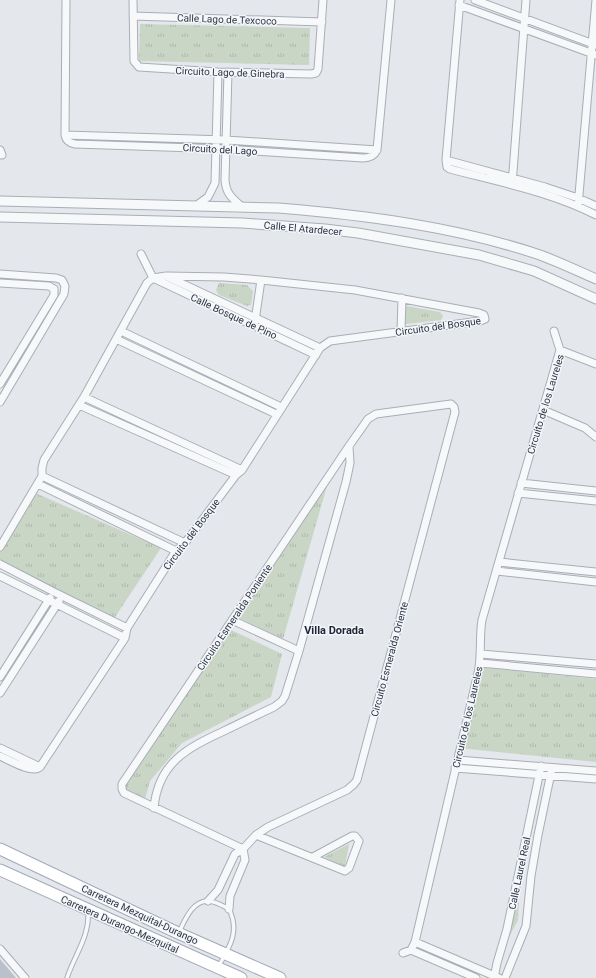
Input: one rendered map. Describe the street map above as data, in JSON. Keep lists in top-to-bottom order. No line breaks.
{"streets":{"main road":["Carretera Mezquital-Durango","Carretera Durango-Mezquital"],"street":["Calle Lago de Texcoco","Circuito Lago de Ginebra","Circuito del Lago","Calle El Atardecer","Calle Bosque de Pino","Circuito del Bosque","Circuito de los Laureles","Circuito Esmeralda Poniente","Circuito Esmeralda Oriente","Calle Laurel Real"]},"crossings":[["Calle Lago de Texcoco","Circuito Lago de Ginebra"],["Calle Bosque de Pino","Circuito del Bosque"],["Circuito Esmeralda Poniente","Circuito Esmeralda Oriente"],["Circuito Esmeralda Oriente","Carretera Mezquital-Durango"]],"districts":["Villa Dorada"]}
